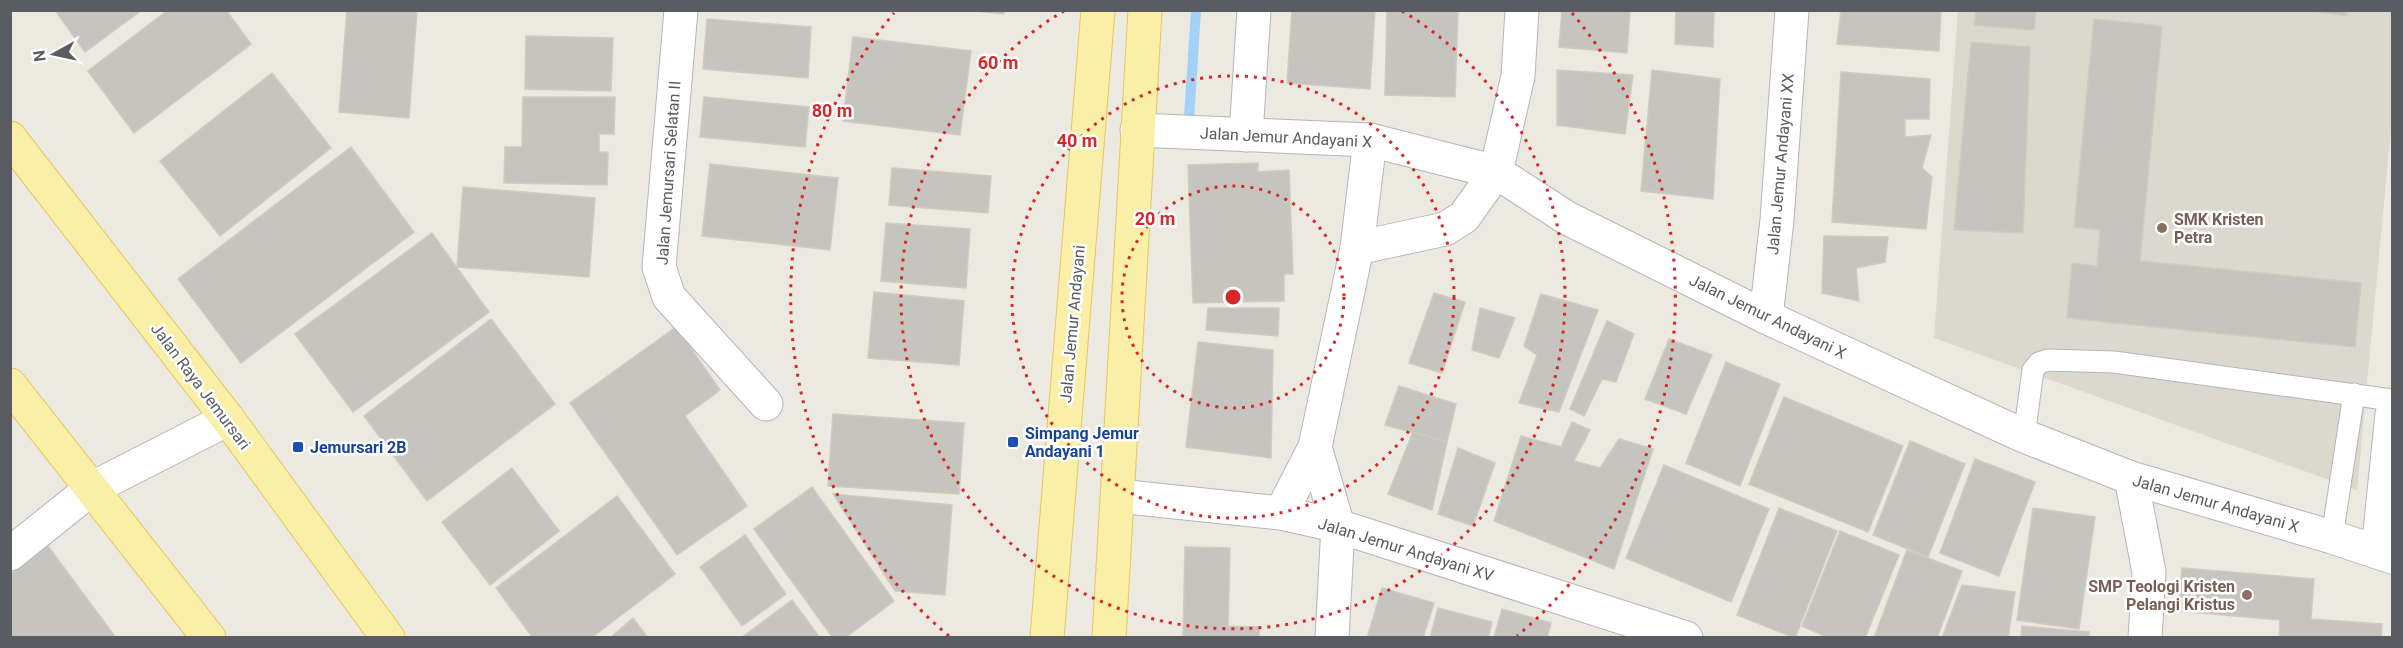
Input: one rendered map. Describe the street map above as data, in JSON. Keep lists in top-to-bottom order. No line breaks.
{"streets":{"main road":["Jalan Jemur Andayani","Jalan Raya Jemursari"],"street":["Jalan Jemur Andayani X","Jalan Jemur Andayani XX","Jalan Jemursari Selatan II","Jalan Jemur Andayani XV"]},"crossings":[["Jalan Jemur Andayani X","Jalan Jemur Andayani XX"]],"places":{"other":["SMK Kristen Petra","SMP Teologi Kristen Pelangi Kristus"],"transit":["Simpang Jemur Andayani 1","Jemursari 2B"]},"north":"left","rings":["60 m","80 m","40 m","20 m"]}
